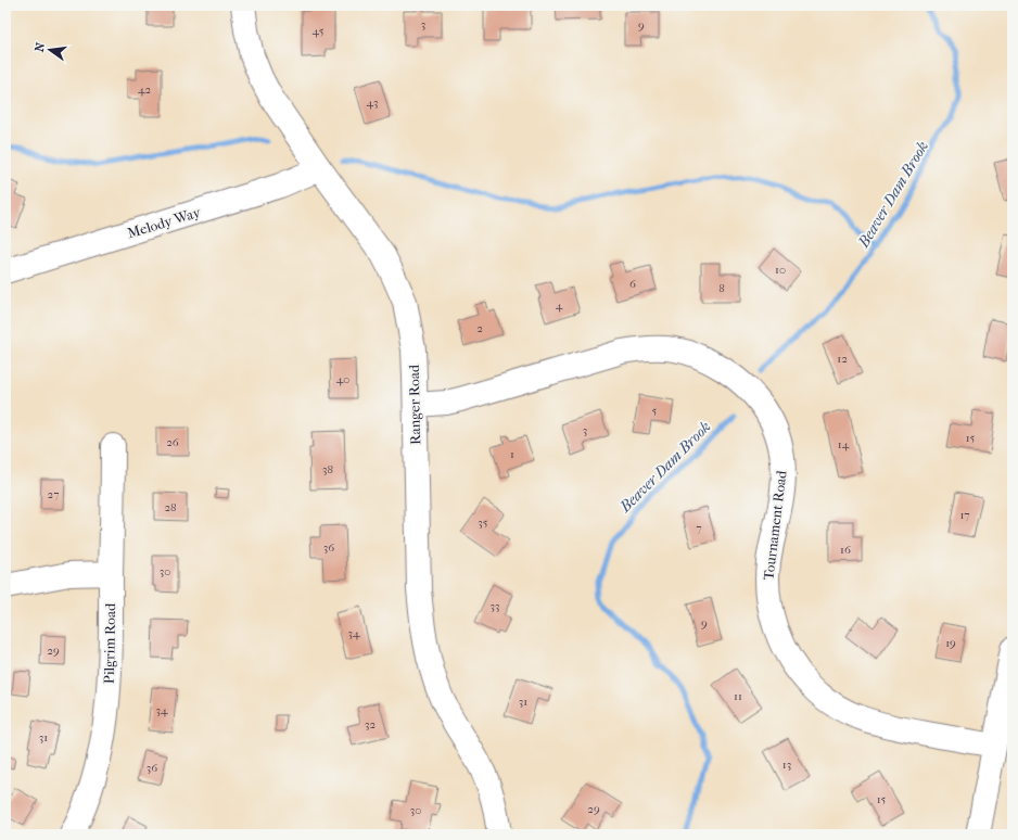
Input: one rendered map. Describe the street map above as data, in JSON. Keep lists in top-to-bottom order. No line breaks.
{"streets":{"street":["Melody Way","Ranger Road","Tournament Road","Pilgrim Road"]},"crossings":[["Melody Way","Ranger Road"],["Ranger Road","Tournament Road"]],"water":["Beaver Dam Brook"],"house_numbers":["3","9","45","42","43","10","6","8","4","2","12","40","5","3","15","26","14","1","38","27","28","17","35","7","36","16","30","33","9","34","19","29","11","31","34","32","31","13","36","15","29","30"],"north":"left"}
